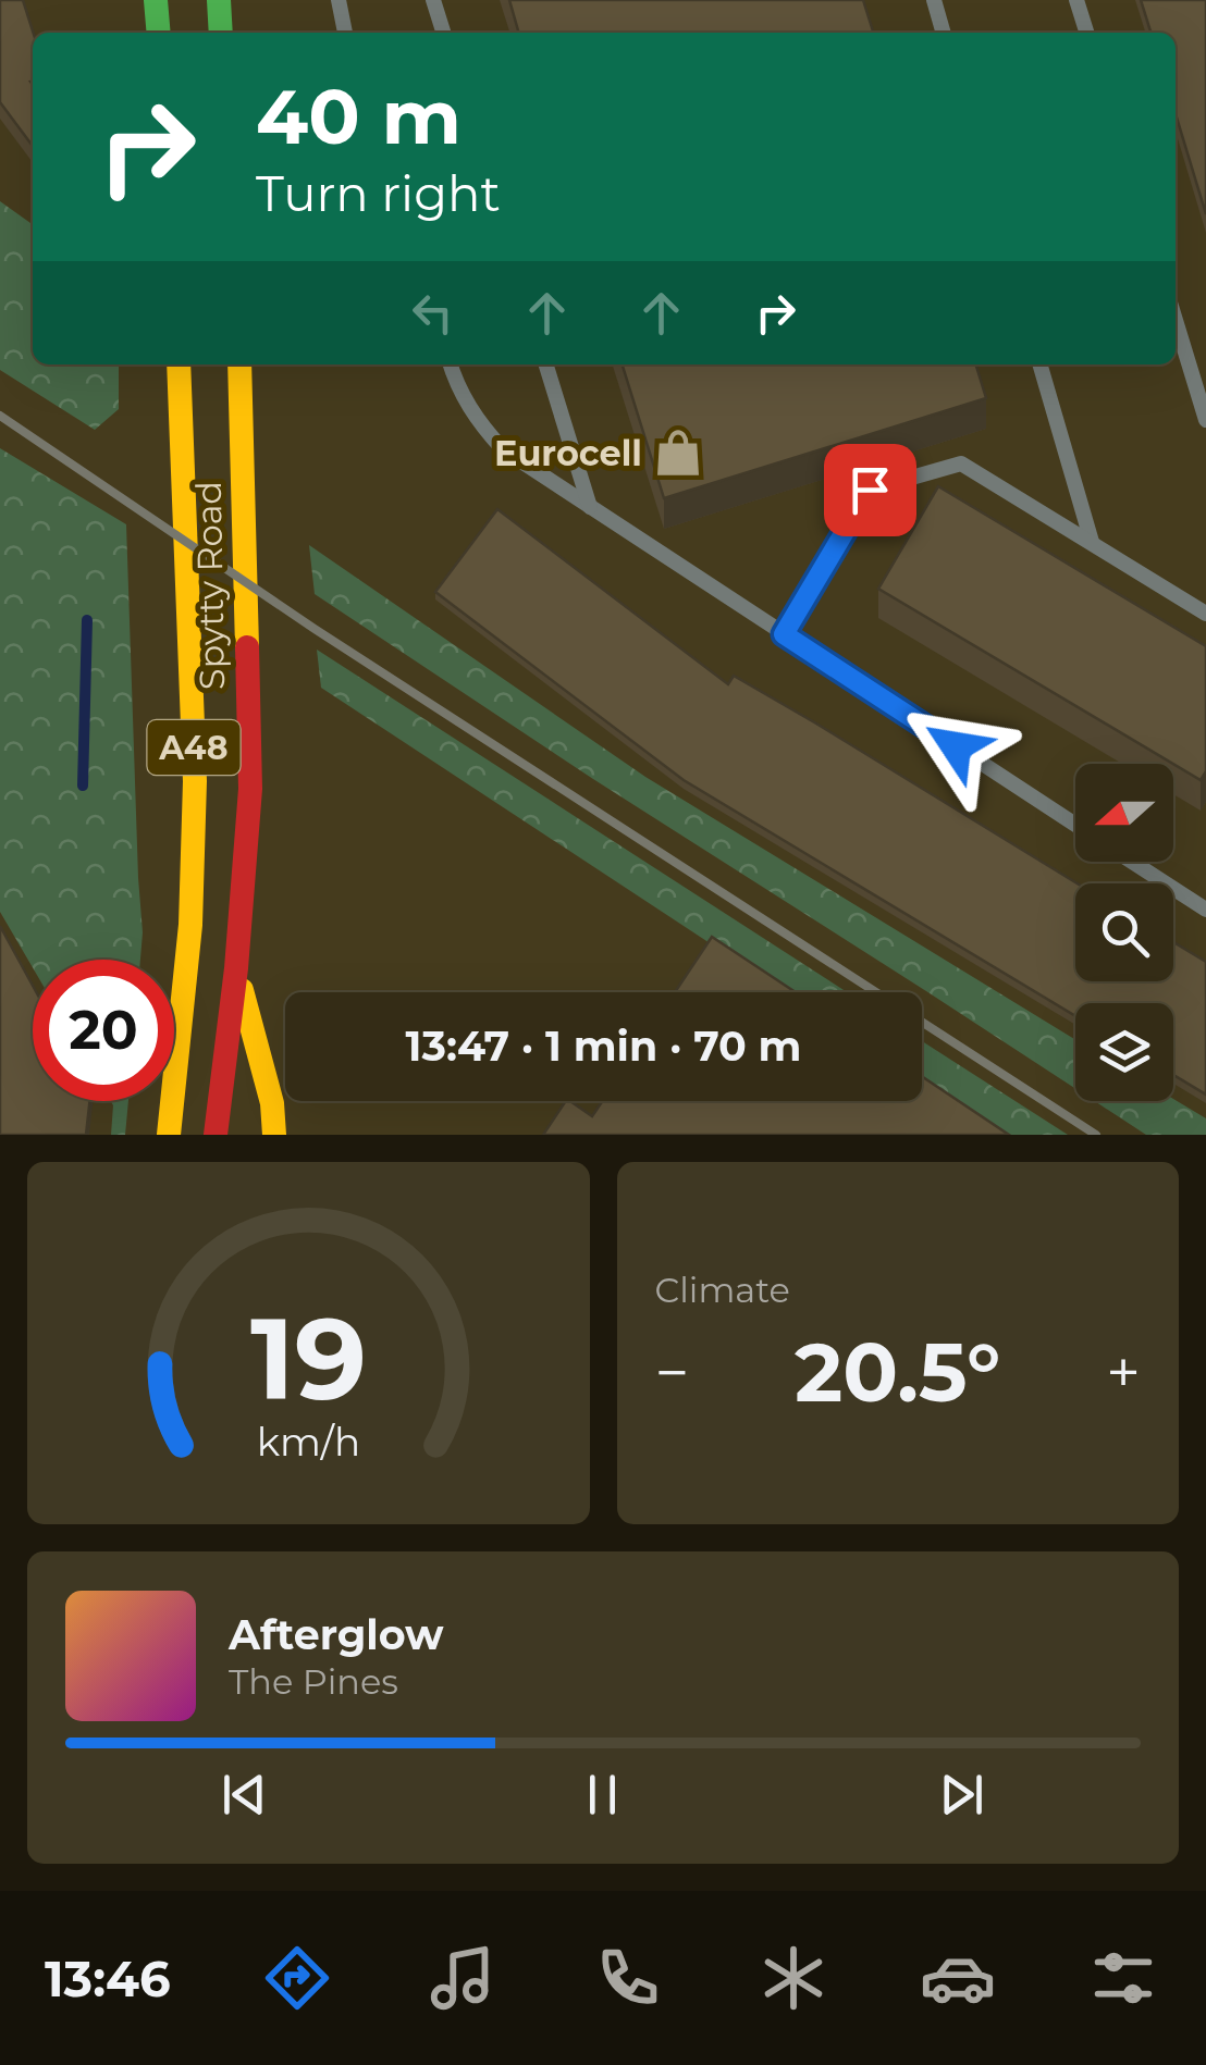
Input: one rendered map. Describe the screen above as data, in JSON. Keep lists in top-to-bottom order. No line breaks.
{"streets":{"main road":["Spytty Road","A48"]},"places":{"shop":["Eurocell"]},"north":"left","page":{"turn":["40 m","Turn right"],"limit":"20","trip":"13:47 · 1 min · 70 m","tile":"Climate","heat":["−","20.5°","+"],"song":["Afterglow","The Pines"],"tabs":"13:46","gauge":["19","km/h"]}}
